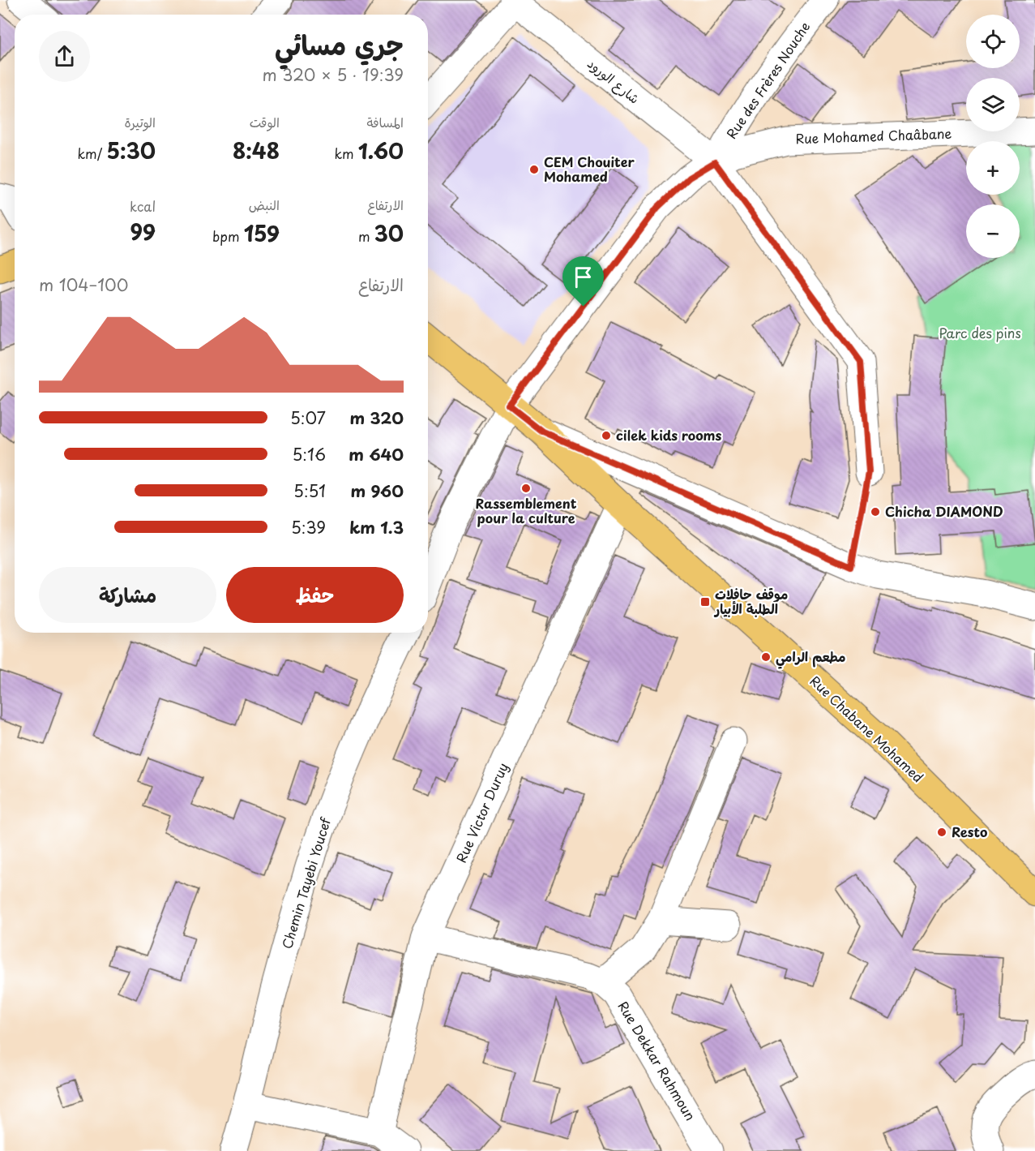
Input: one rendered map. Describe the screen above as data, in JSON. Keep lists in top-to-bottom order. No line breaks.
{"streets":{"main road":["Rue Chabane Mohamed"],"street":["Rue des Frères Nouche","شارع الورود","Rue Mohamed Chaâbane","Rue Victor Duruy","Chemin Tayebi Youcef","Rue Dekkar Rahmoun"]},"crossings":[["Rue des Frères Nouche","شارع الورود"],["Rue des Frères Nouche","Rue Mohamed Chaâbane"],["شارع الورود","Rue Mohamed Chaâbane"],["Rue Mohamed Chaâbane","Rue Chabane Mohamed"],["Rue Chabane Mohamed","Rue Victor Duruy"],["Rue Victor Duruy","Rue Dekkar Rahmoun"]],"parks":["Parc des pins"],"places":{"other":["CEM Chouiter Mohamed","cilek kids rooms","Rassemblement pour la culture","Chicha DIAMOND","مطعم الرامي","Resto"],"transit":["موقف حافلات الطلبة الأبيار"]},"page":{"map_buttons":["+","−"],"heading":["جري مسائي","19:39 · 5 × 320 m"],"stats":[["المسافة","1.60 km"],["الوقت","8:48"],["الوتيرة","5:30 /km"],["الارتفاع","30 m"],["النبض","159 bpm"],["kcal","99"]],"chart":["الارتفاع","100–104 m"],"list":[{"name":"320 m","note":"5:07"},{"name":"640 m","note":"5:16"},{"name":"960 m","note":"5:51"},{"name":"1.3 km","note":"5:39"}],"buttons":["حفظ","مشاركة"]}}
